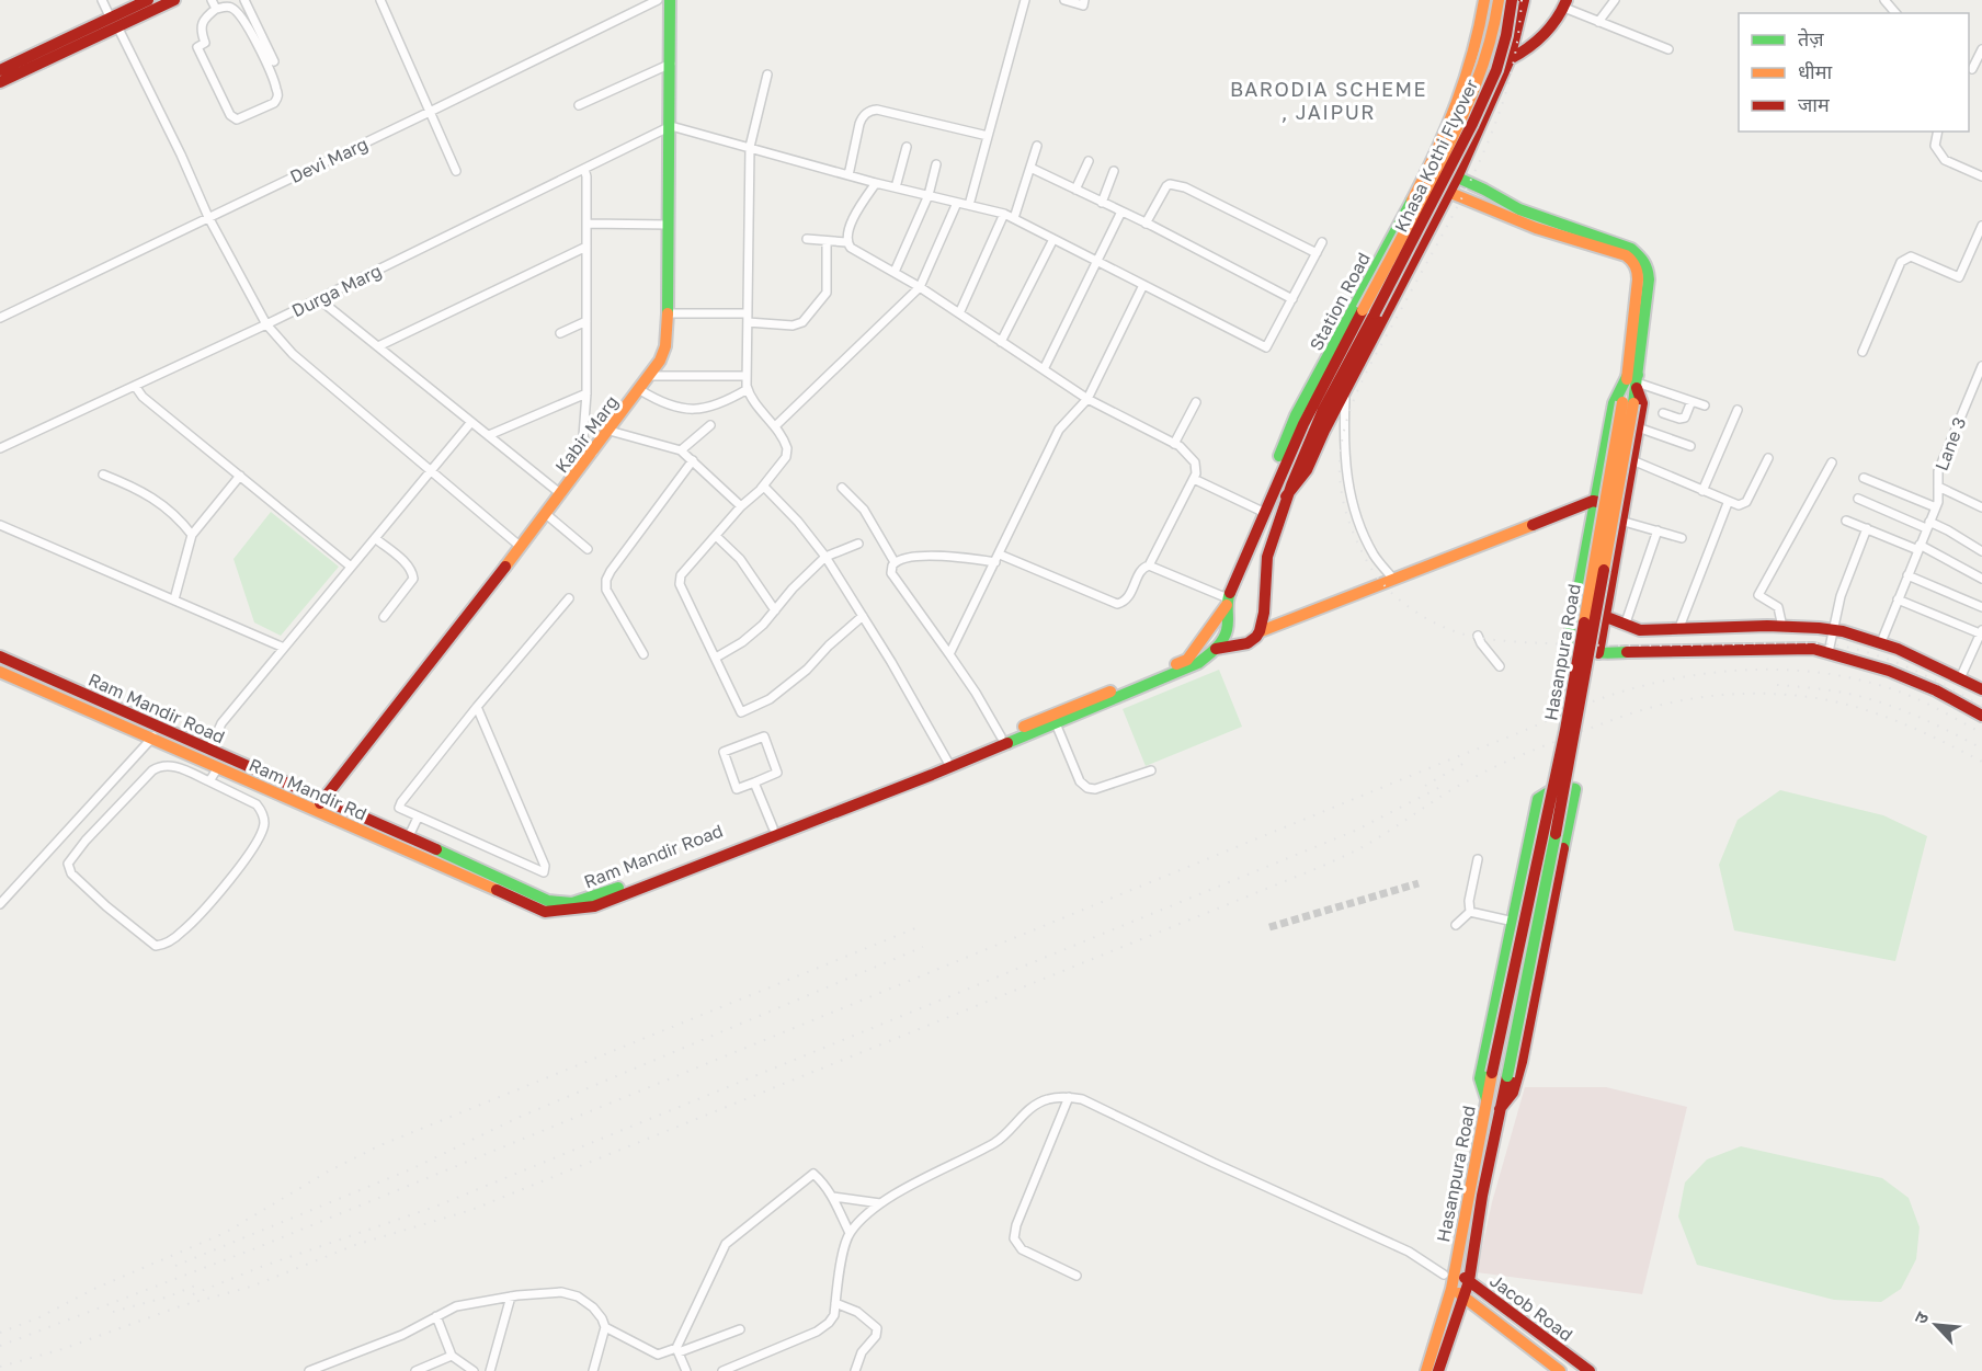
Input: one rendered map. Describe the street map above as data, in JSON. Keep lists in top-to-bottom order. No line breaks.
{"streets":{"street":["Khasa Kothi Flyover","Devi Marg","Durga Marg","Station Road","Kabir Marg","Lane 3","Hasanpura Road","Ram Mandir Road","Ram Mandir Rd","Jacob Road"]},"crossings":[["Khasa Kothi Flyover","Station Road"],["Durga Marg","Kabir Marg"],["Station Road","Hasanpura Road"],["Station Road","Ram Mandir Road"],["Kabir Marg","Ram Mandir Road"],["Kabir Marg","Ram Mandir Rd"],["Hasanpura Road","Jacob Road"],["Ram Mandir Road","Ram Mandir Rd"]],"districts":["BARODIA SCHEME , JAIPUR"],"legend":["तेज़","धीमा","जाम"],"north":"top left"}
